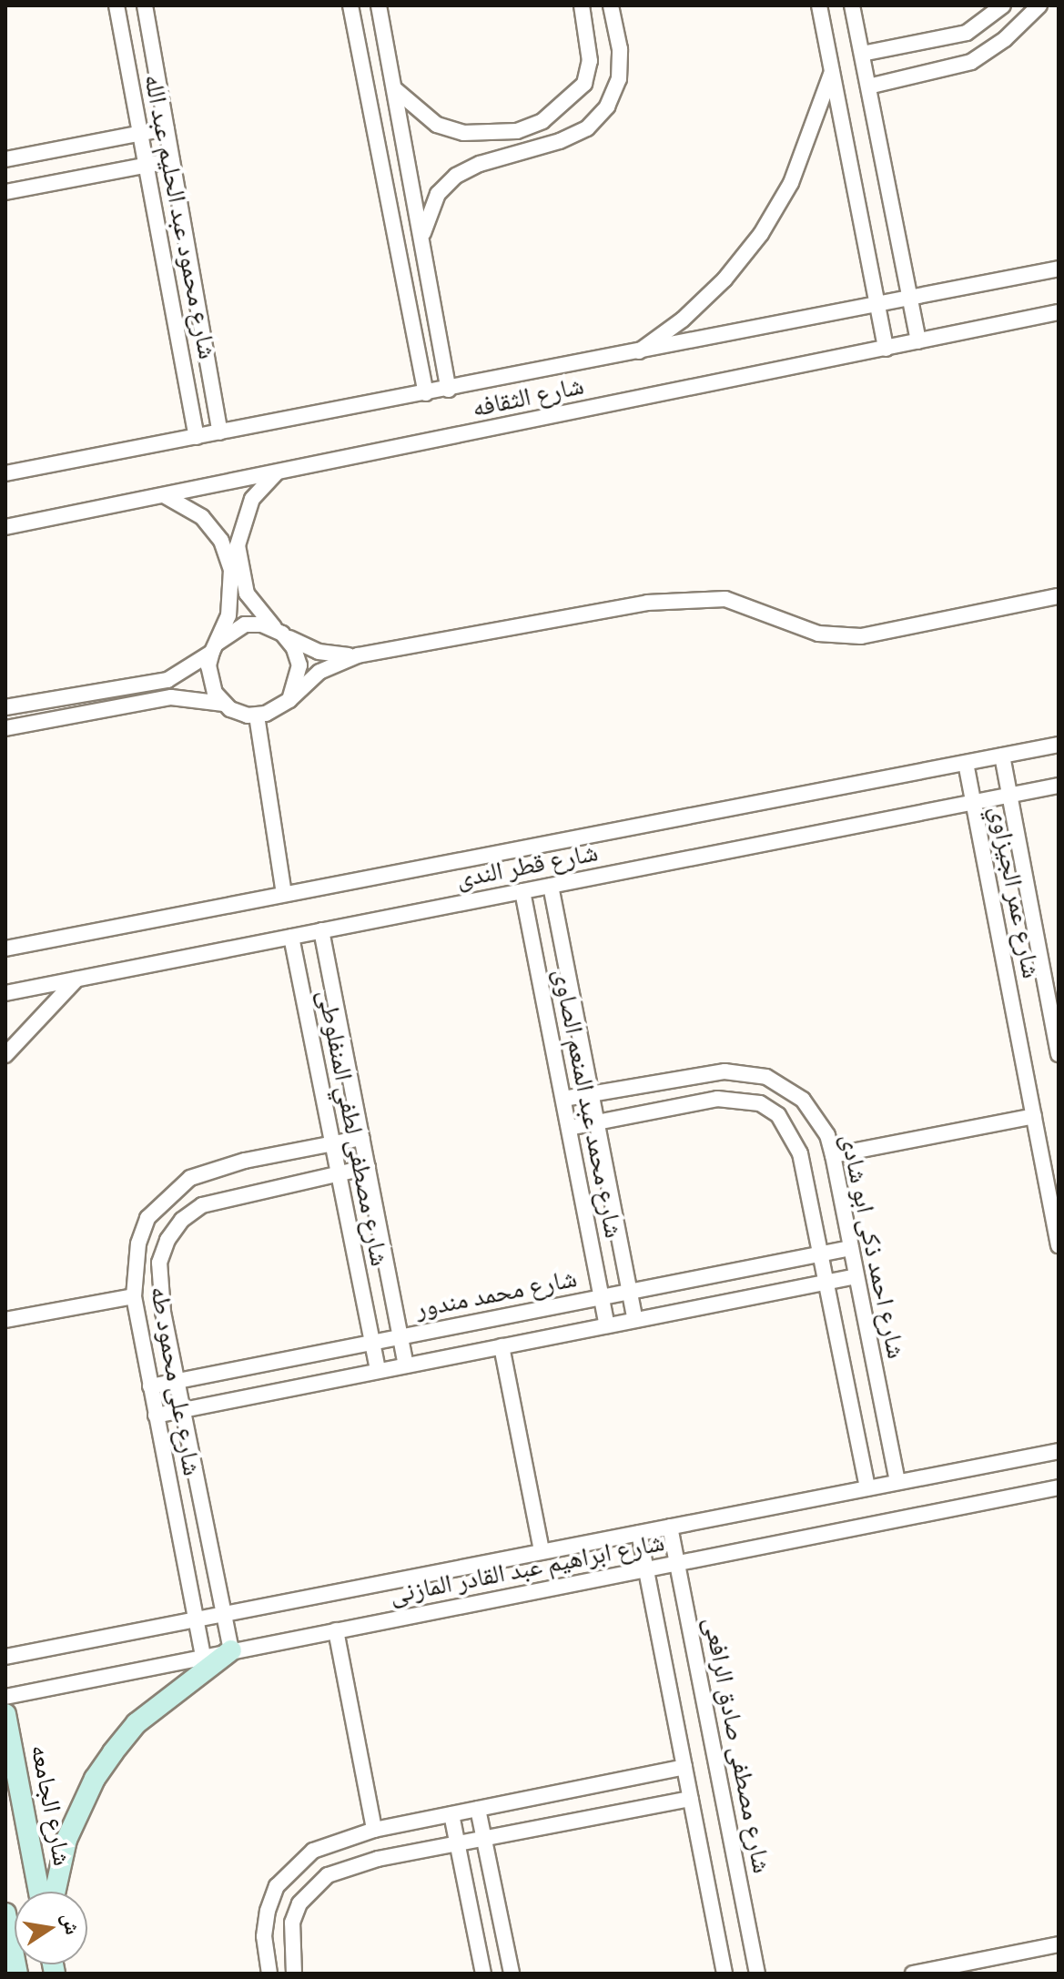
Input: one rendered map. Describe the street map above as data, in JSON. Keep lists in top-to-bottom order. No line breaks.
{"streets":{"street":["شارع محمود عبد الحليم عبد الله","شارع الثقافه","شارع قطر الندى","شارع عمر الجيزاوي","شارع محمد عبد المنعم الصاوى","شارع مصطفى لطفي المنفلوطى","شارع احمد ذكى ابو شادى","شارع محمد مندور","شارع على محمود طه","شارع ابراهيم عبد القادر المازنى","شارع مصطفى صادق الرافعى","شارع الجامعه"]},"crossings":[["شارع محمود عبد الحليم عبد الله","شارع الثقافه"],["شارع قطر الندى","شارع عمر الجيزاوي"],["شارع قطر الندى","شارع محمد عبد المنعم الصاوى"],["شارع قطر الندى","شارع مصطفى لطفي المنفلوطى"],["شارع محمد عبد المنعم الصاوى","شارع احمد ذكى ابو شادى"],["شارع محمد عبد المنعم الصاوى","شارع محمد مندور"],["شارع مصطفى لطفي المنفلوطى","شارع محمد مندور"],["شارع مصطفى لطفي المنفلوطى","شارع على محمود طه"],["شارع احمد ذكى ابو شادى","شارع محمد مندور"],["شارع احمد ذكى ابو شادى","شارع ابراهيم عبد القادر المازنى"],["شارع محمد مندور","شارع على محمود طه"],["شارع على محمود طه","شارع ابراهيم عبد القادر المازنى"],["شارع ابراهيم عبد القادر المازنى","شارع مصطفى صادق الرافعى"]],"north":"right"}
